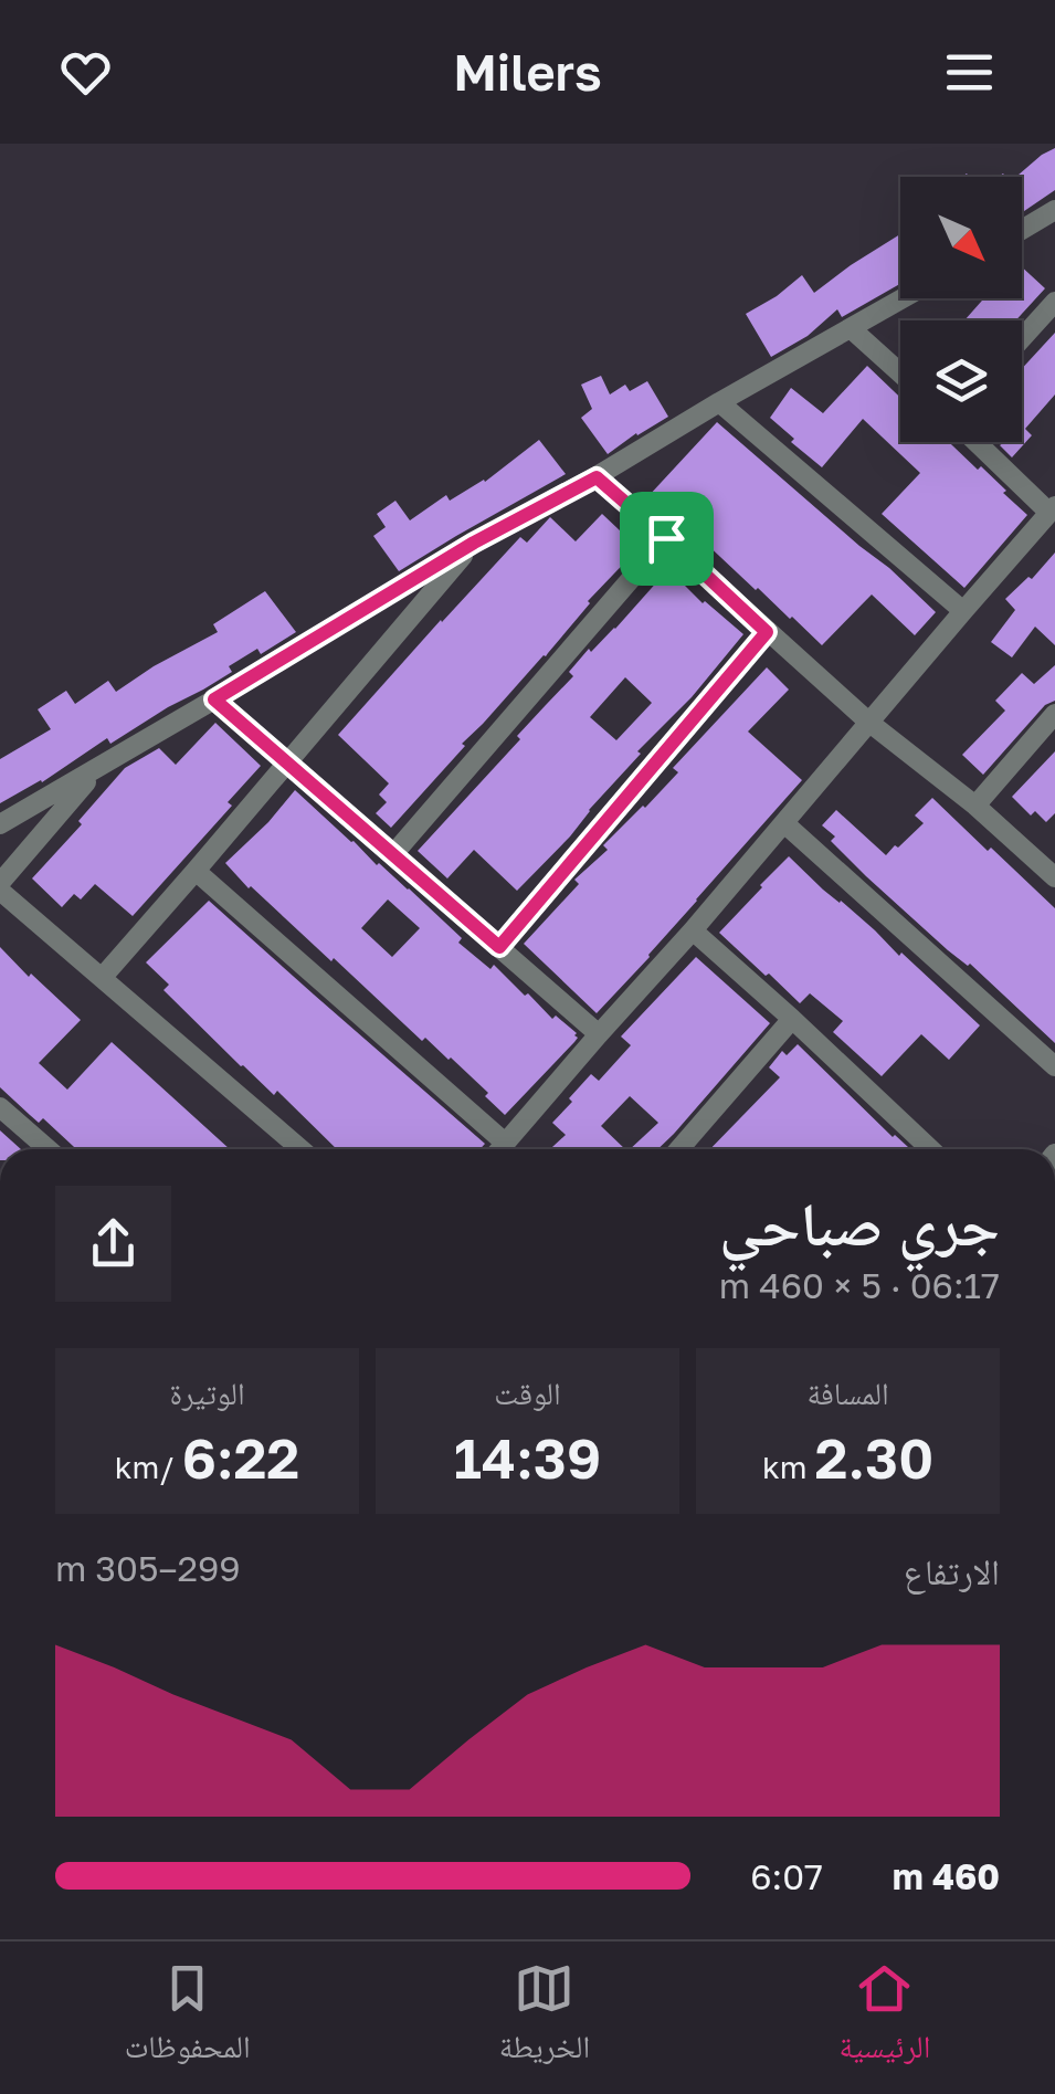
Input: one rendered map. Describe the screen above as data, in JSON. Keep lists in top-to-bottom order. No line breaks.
{"north":"bottom right","page":{"header":"Milers","heading":["جري صباحي","06:17 · 5 × 460 m"],"stats":[["المسافة","2.30 km"],["الوقت","14:39"],["الوتيرة","6:22 /km"]],"chart":["الارتفاع","299–305 m"],"list":[{"name":"460 m","note":"6:07"}],"tabs":["الرئيسية","الخريطة","المحفوظات"]}}
